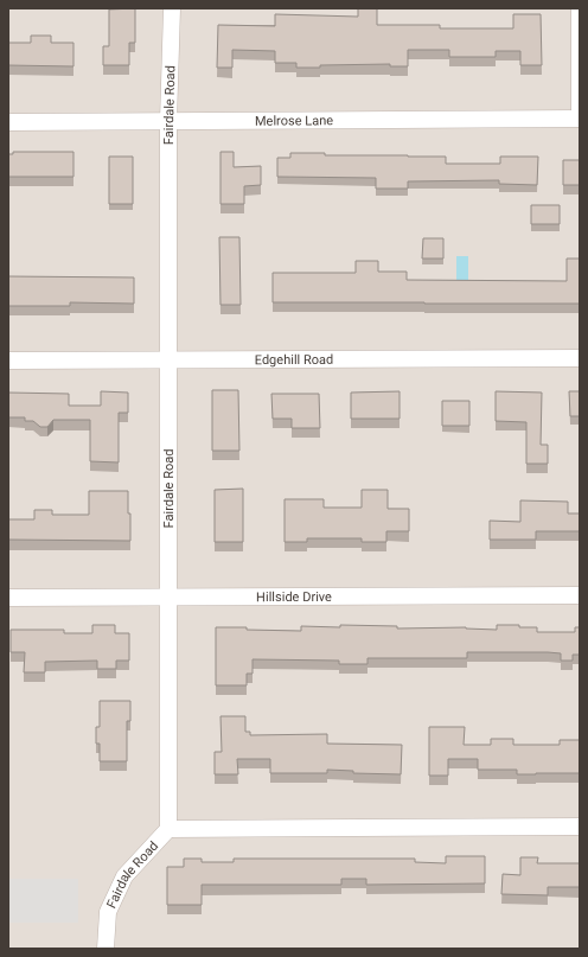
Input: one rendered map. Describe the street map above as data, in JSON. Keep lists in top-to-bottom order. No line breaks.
{"streets":{"street":["Fairdale Road","Melrose Lane","Edgehill Road","Hillside Drive"]},"crossings":[["Fairdale Road","Melrose Lane"],["Fairdale Road","Edgehill Road"],["Fairdale Road","Hillside Drive"]]}
